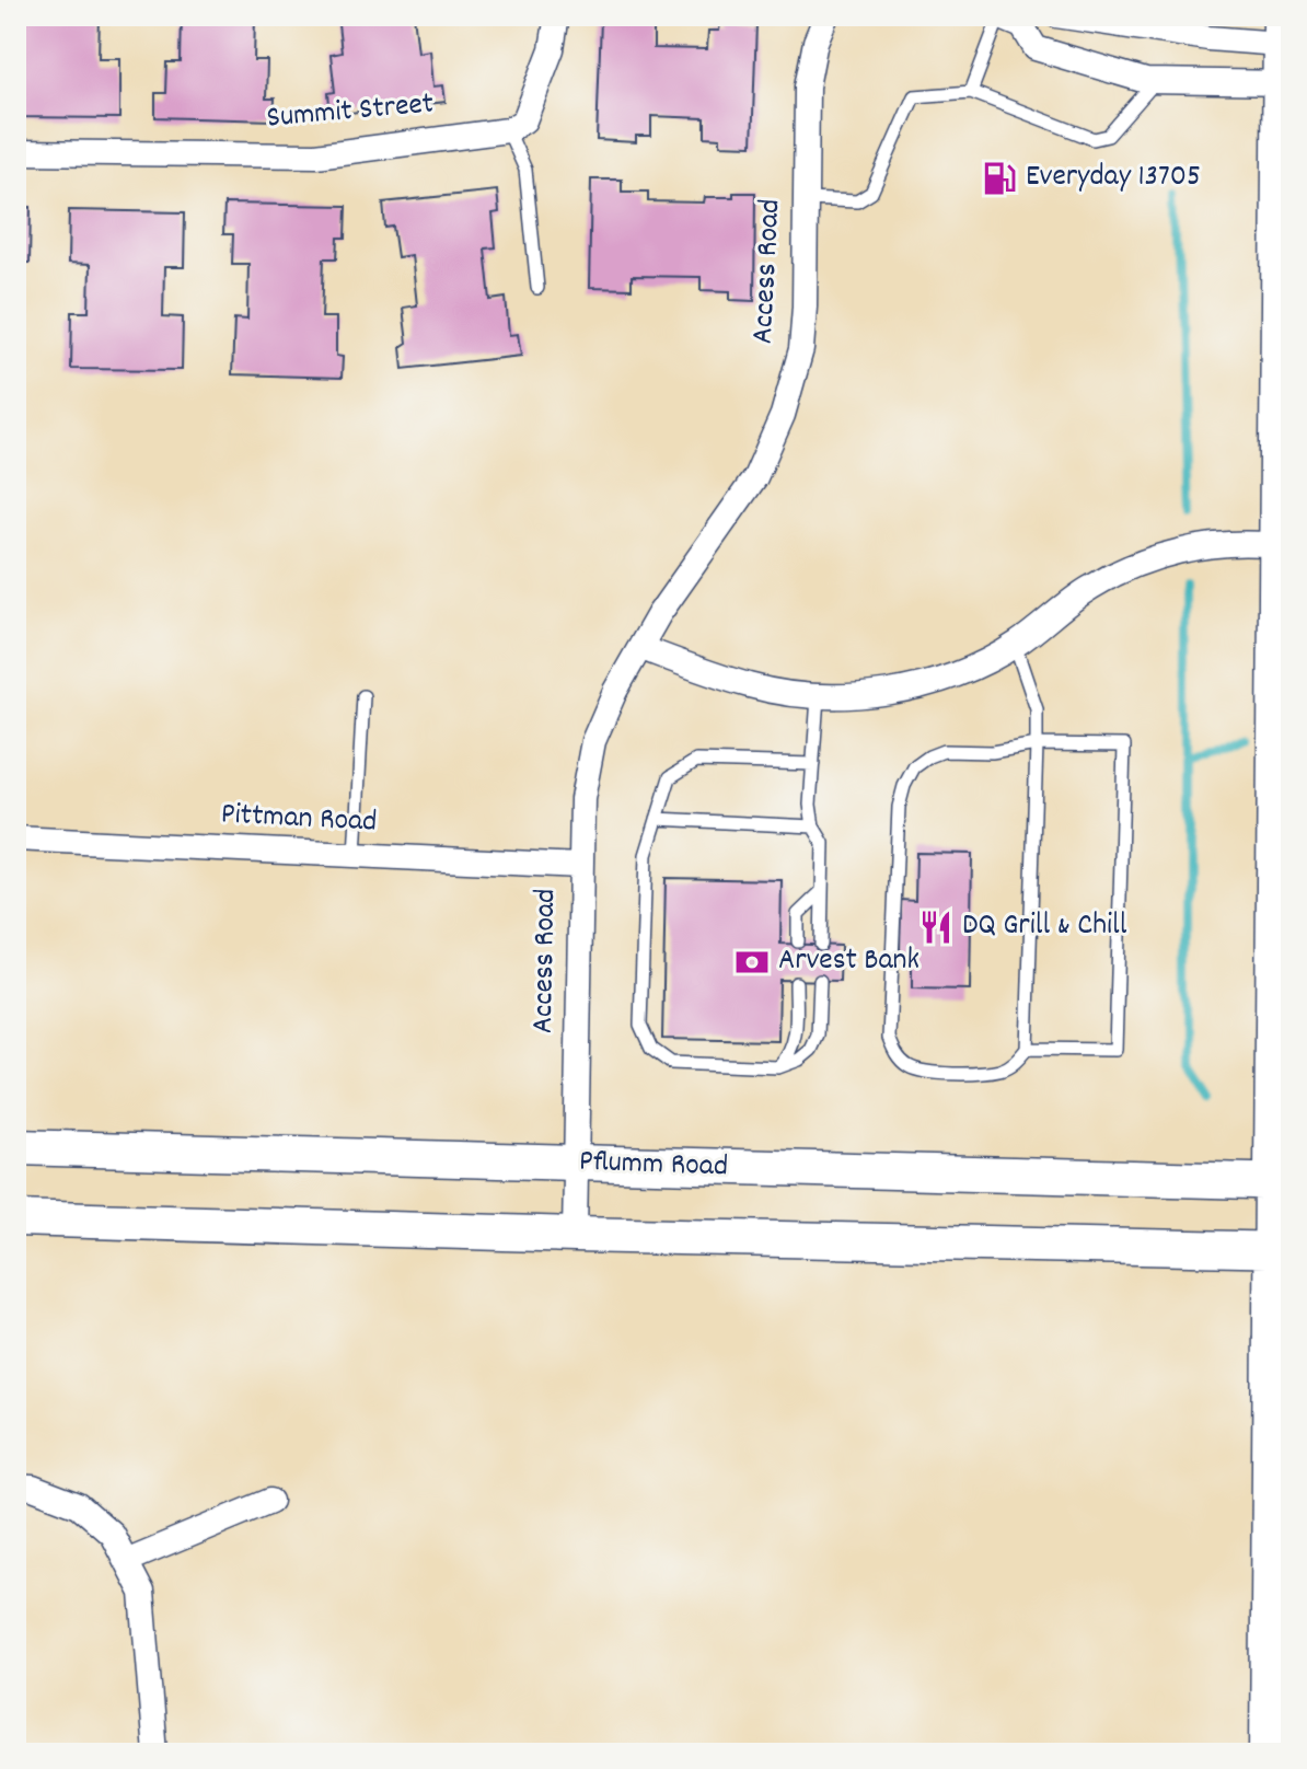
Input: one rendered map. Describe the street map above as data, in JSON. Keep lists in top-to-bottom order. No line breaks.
{"streets":{"main road":["Pflumm Road"],"street":["Summit Street","Access Road","Pittman Road"]},"crossings":[["Access Road","Pittman Road"],["Access Road","Pflumm Road"]],"places":{"fuel station":["Everyday 13705"],"restaurant":["DQ Grill & Chill"],"bank":["Arvest Bank"]}}
